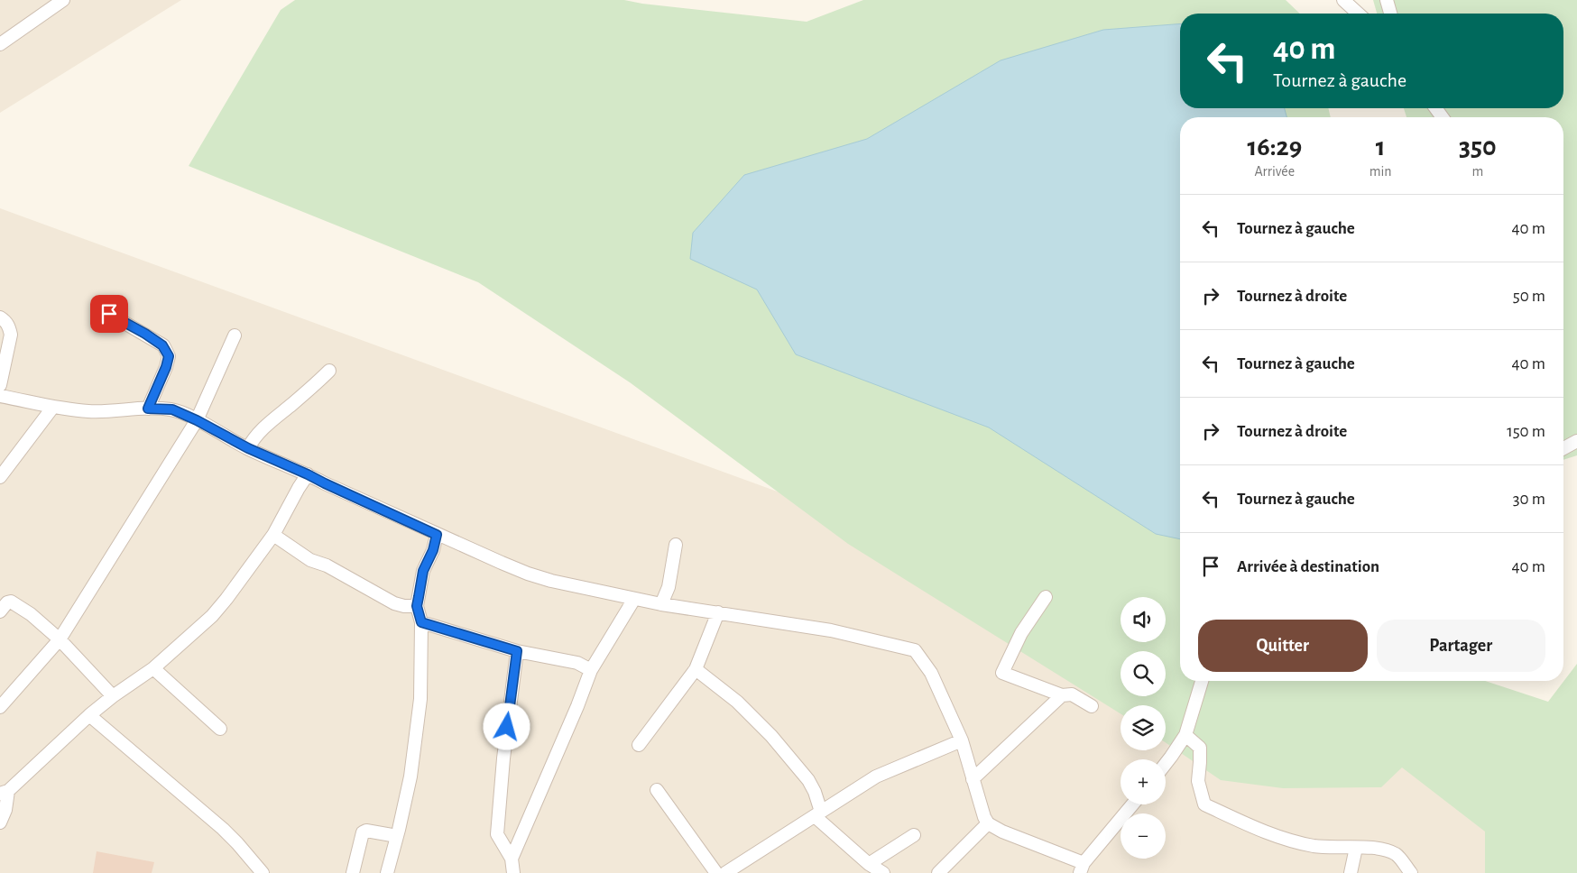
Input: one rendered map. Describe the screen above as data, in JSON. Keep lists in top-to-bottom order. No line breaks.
{"page":{"turn":["40 m","Tournez à gauche"],"eta":["16:29","Arrivée","1","min","350","m"],"list":[{"name":"Tournez à gauche","value":"40 m"},{"name":"Tournez à droite","value":"50 m"},{"name":"Tournez à gauche","value":"40 m"},{"name":"Tournez à droite","value":"150 m"},{"name":"Tournez à gauche","value":"30 m"},{"name":"Arrivée à destination","value":"40 m"}],"map_buttons":["+","−"],"buttons":["Quitter","Partager"]}}
